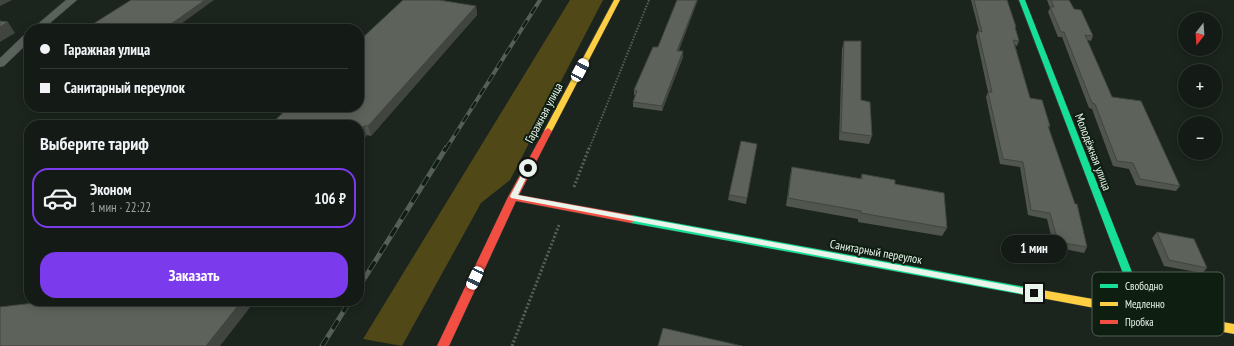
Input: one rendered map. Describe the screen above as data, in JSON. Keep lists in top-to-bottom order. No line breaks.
{"streets":{"street":["Гаражная улица","Молодёжная улица","Санитарный переулок"]},"crossings":[["Гаражная улица","Санитарный переулок"]],"legend":["Свободно","Медленно","Пробка"],"north":"bottom","page":{"map_buttons":["+","−"],"banner":["Гаражная улица","Санитарный переулок"],"heading":"Выберите тариф","list":[{"name":"Эконом","note":"1 мин · 22:22","value":"106 ₽"}],"bubble":"1 мин","buttons":"Заказать"}}
